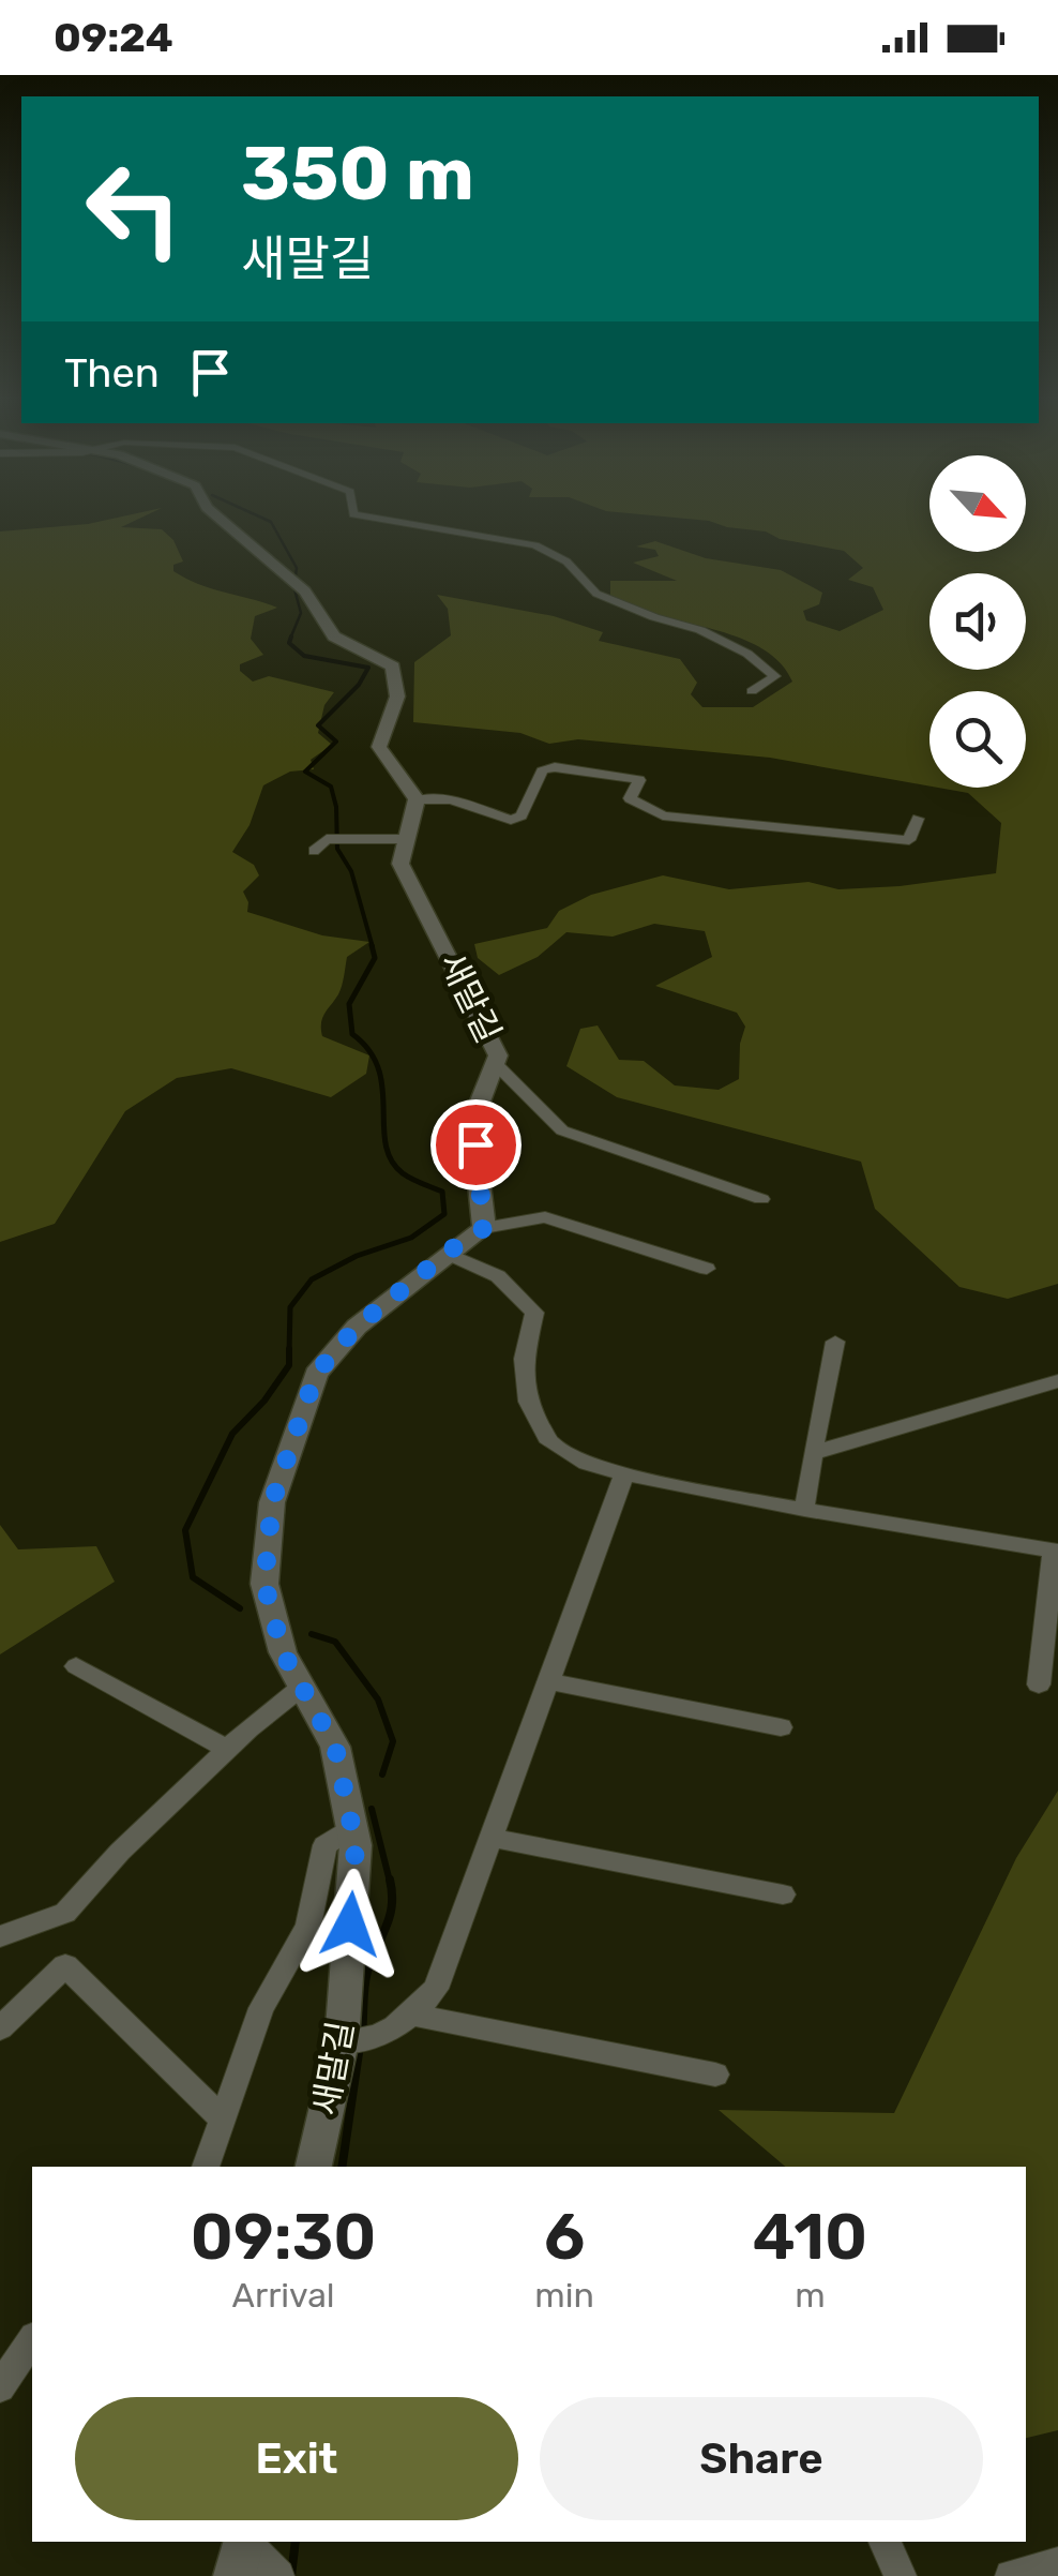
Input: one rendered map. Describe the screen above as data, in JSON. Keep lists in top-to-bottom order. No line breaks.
{"streets":{"street":["새말길"]},"north":"bottom right","page":{"status":"09:24","turn":["350 m","새말길"],"then":"Then","eta":["09:30","Arrival","6","min","410","m"],"buttons":["Exit","Share"]}}
